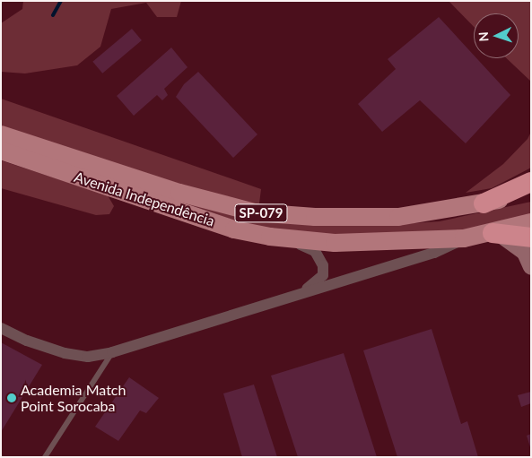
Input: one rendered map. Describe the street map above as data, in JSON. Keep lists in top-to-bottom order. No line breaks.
{"streets":{"main road":["Avenida Independência","SP-079"]},"places":["Academia Match Point Sorocaba"],"north":"left"}
